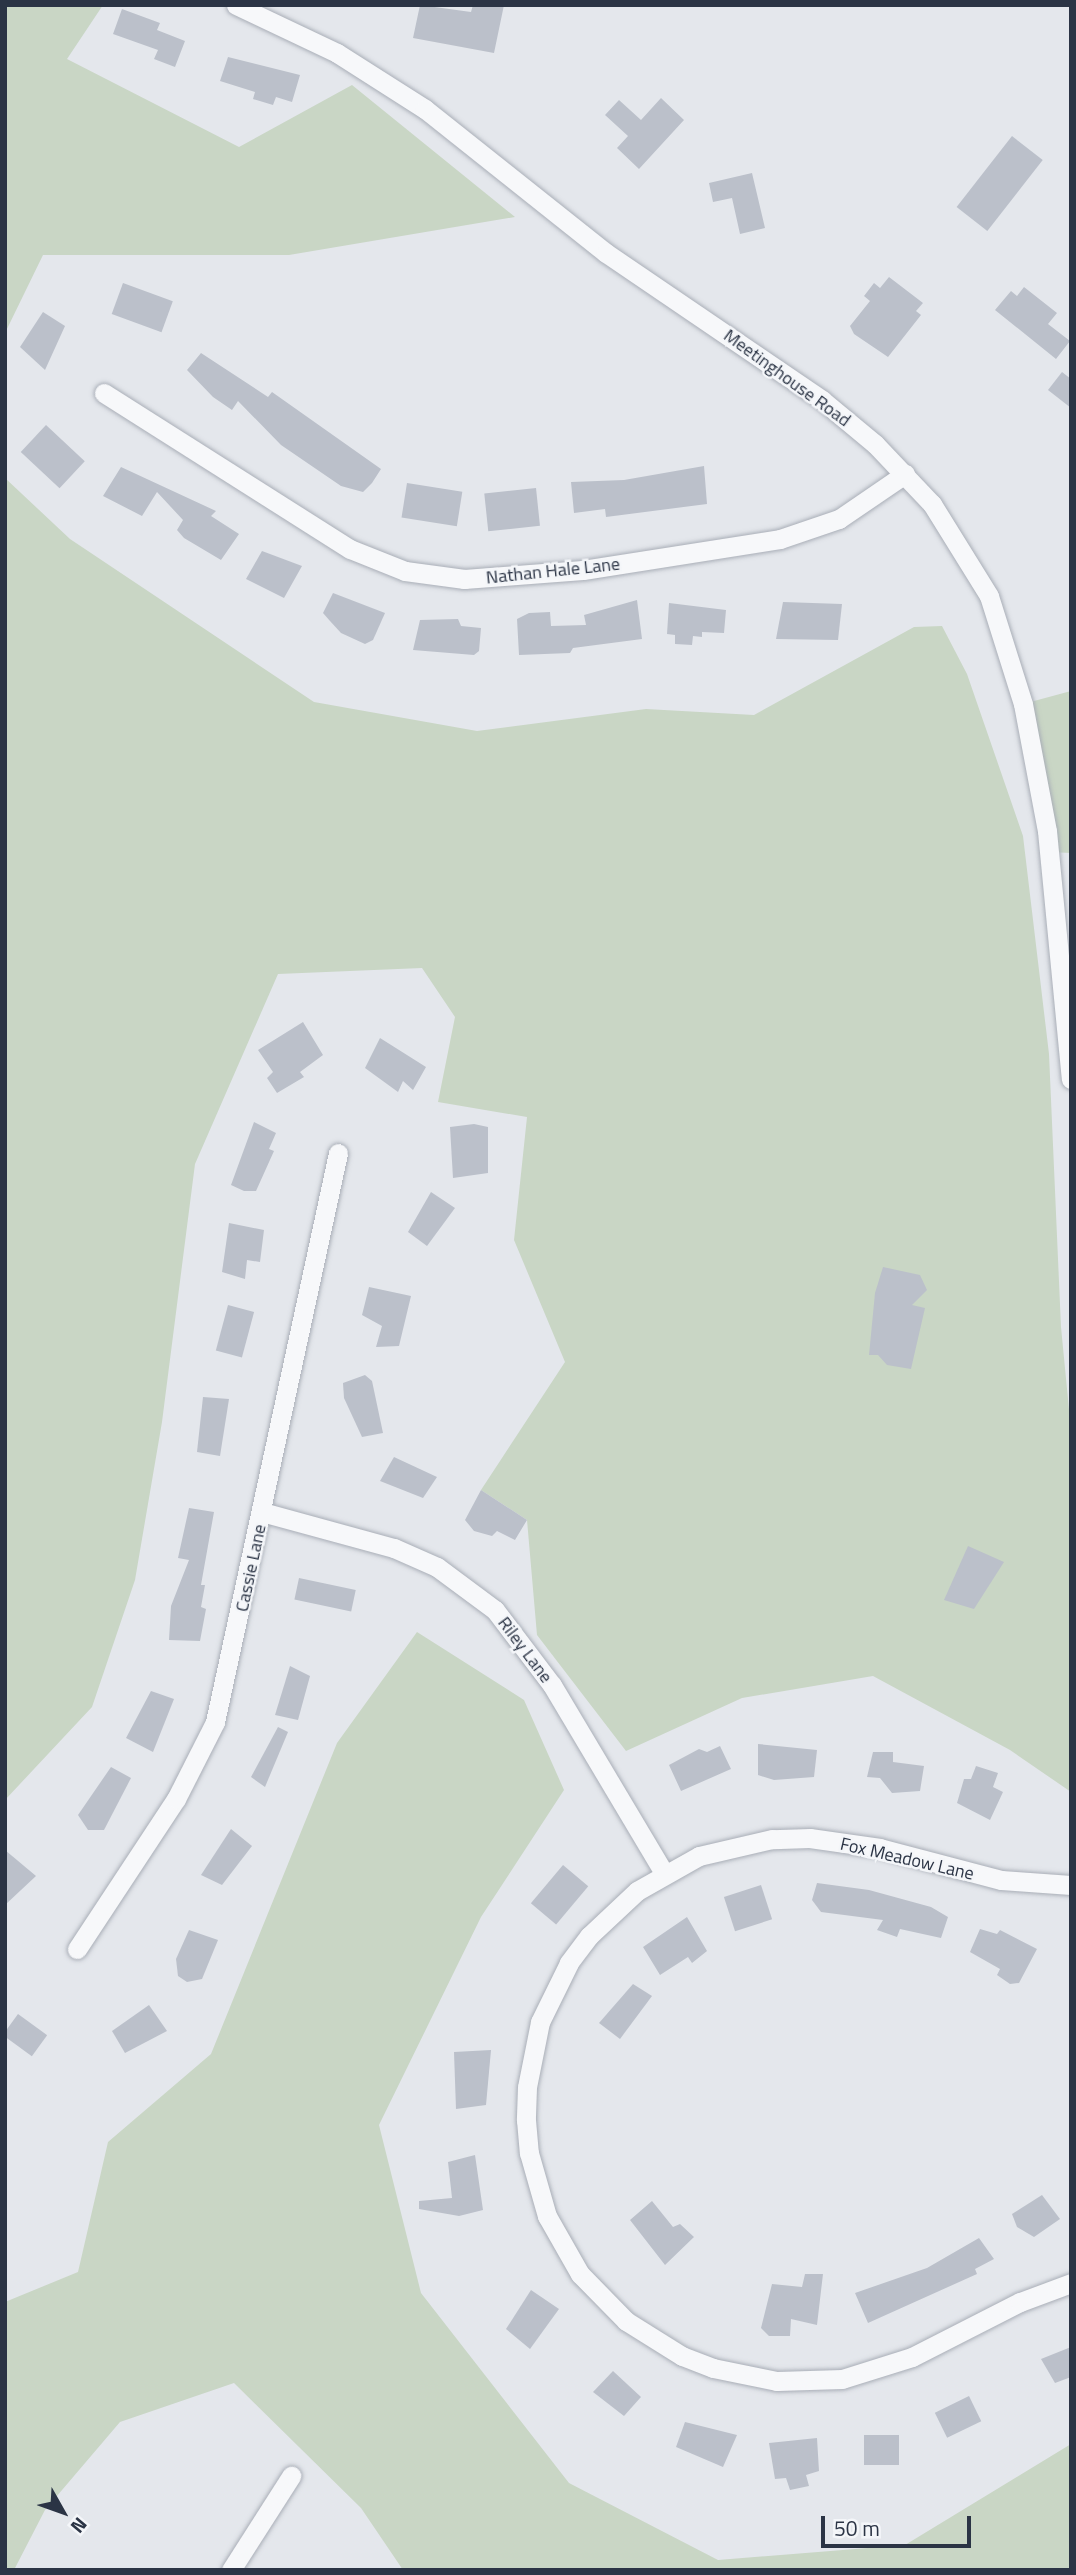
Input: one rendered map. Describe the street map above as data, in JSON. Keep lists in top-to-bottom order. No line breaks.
{"streets":{"street":["Meetinghouse Road","Nathan Hale Lane","Cassie Lane","Riley Lane","Fox Meadow Lane"]},"crossings":[["Meetinghouse Road","Nathan Hale Lane"],["Cassie Lane","Riley Lane"],["Riley Lane","Fox Meadow Lane"]],"scale_bar":"50 m","north":"bottom right"}
